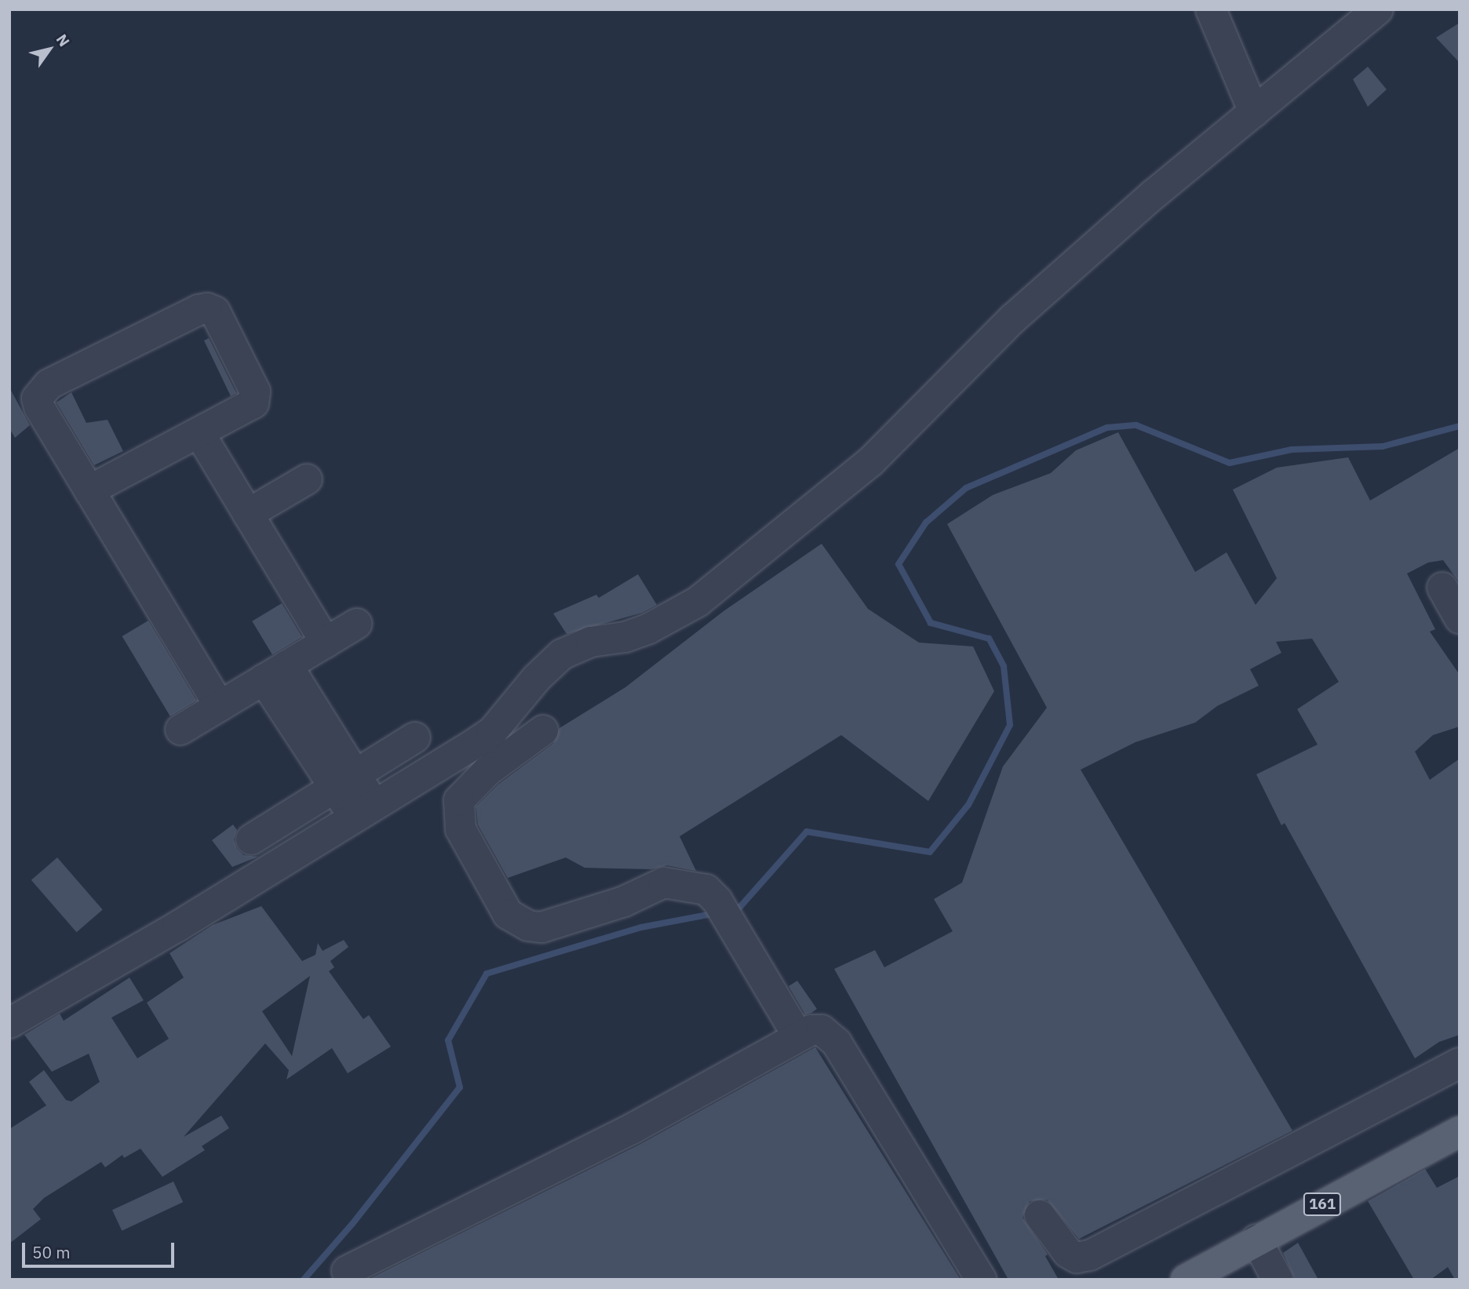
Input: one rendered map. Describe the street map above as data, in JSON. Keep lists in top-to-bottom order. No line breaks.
{"streets":{"main road":["161"]},"scale_bar":"50 m","north":"top right"}
